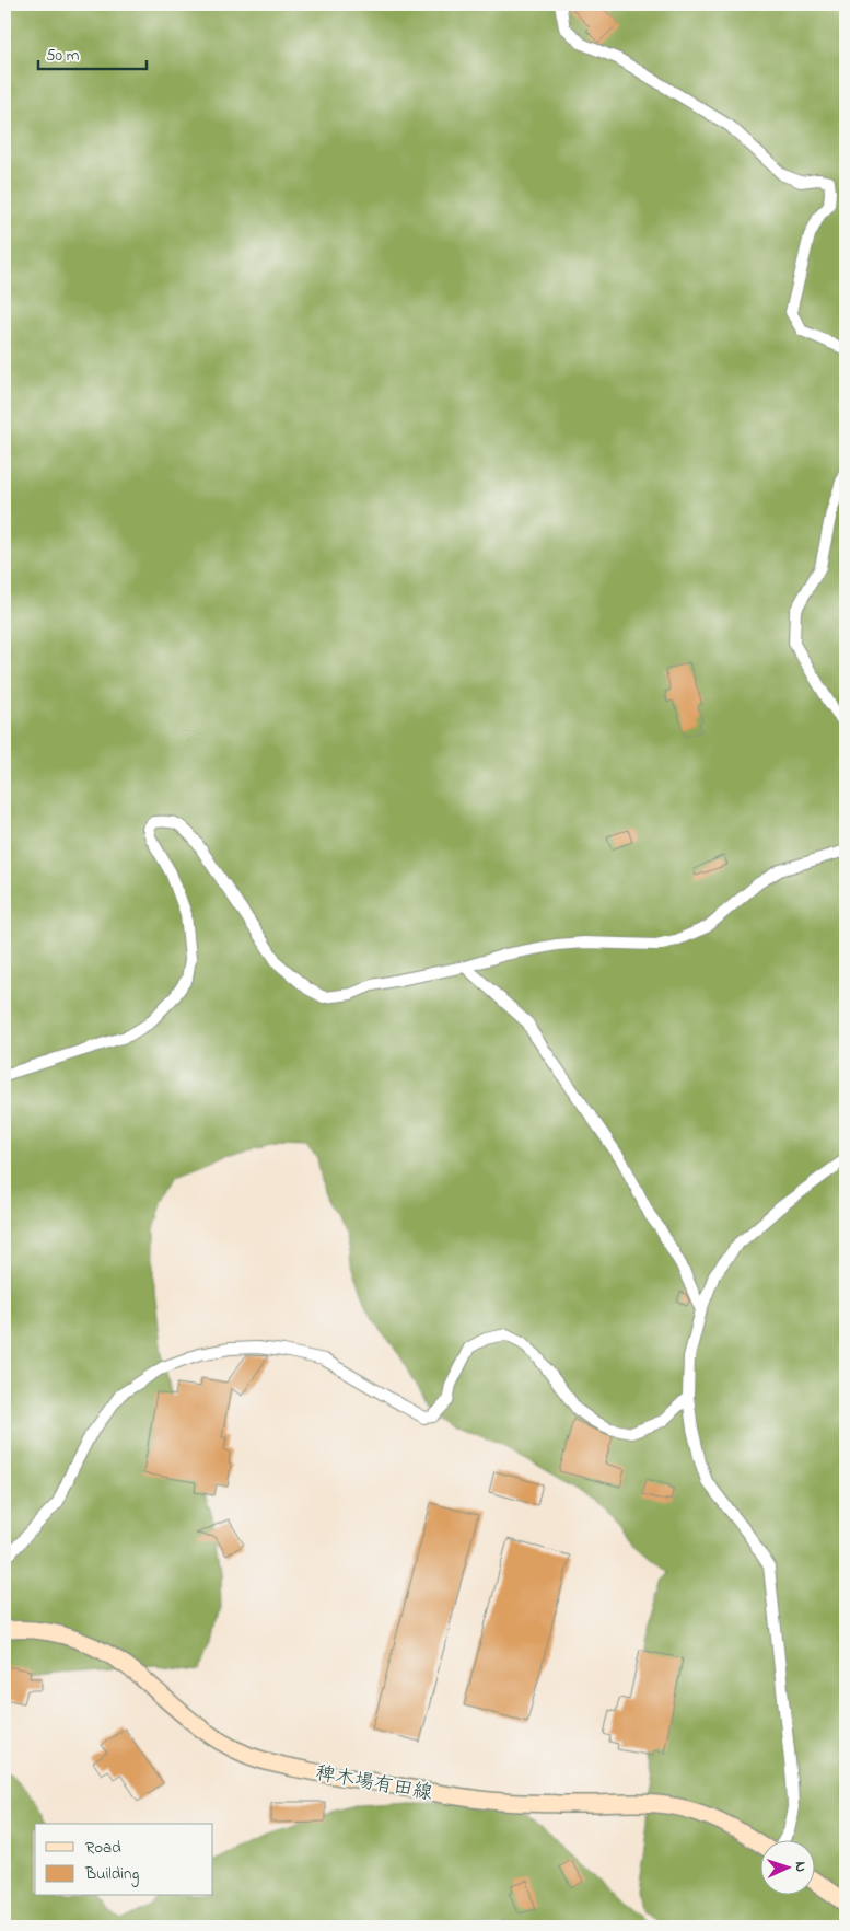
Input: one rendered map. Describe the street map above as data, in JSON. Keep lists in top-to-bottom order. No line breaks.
{"streets":{"main road":["稗木場有田線"]},"legend":["Road","Building"],"scale_bar":"50 m","north":"right"}
